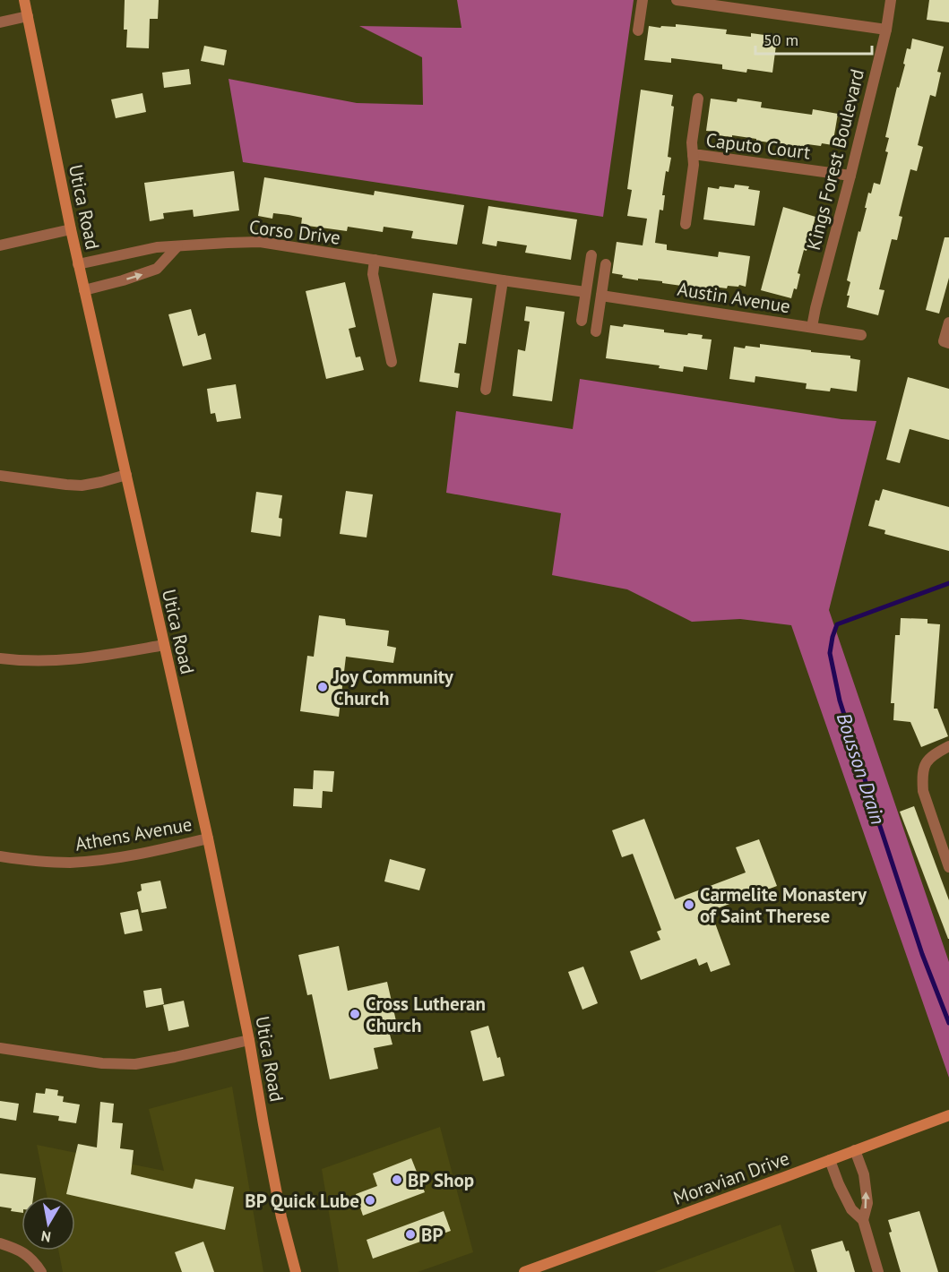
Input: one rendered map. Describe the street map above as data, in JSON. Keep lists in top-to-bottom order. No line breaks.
{"streets":{"main road":["Utica Road","Moravian Drive"],"street":["Caputo Court","Kings Forest Boulevard","Corso Drive","Austin Avenue","Athens Avenue"]},"crossings":[["Caputo Court","Kings Forest Boulevard"],["Kings Forest Boulevard","Austin Avenue"],["Utica Road","Corso Drive"],["Utica Road","Athens Avenue"]],"water":["Bousson Drain"],"places":["Joy Community Church","Carmelite Monastery of Saint Therese","Cross Lutheran Church","BP Shop","BP Quick Lube","BP"],"scale_bar":"50 m","north":"bottom"}
